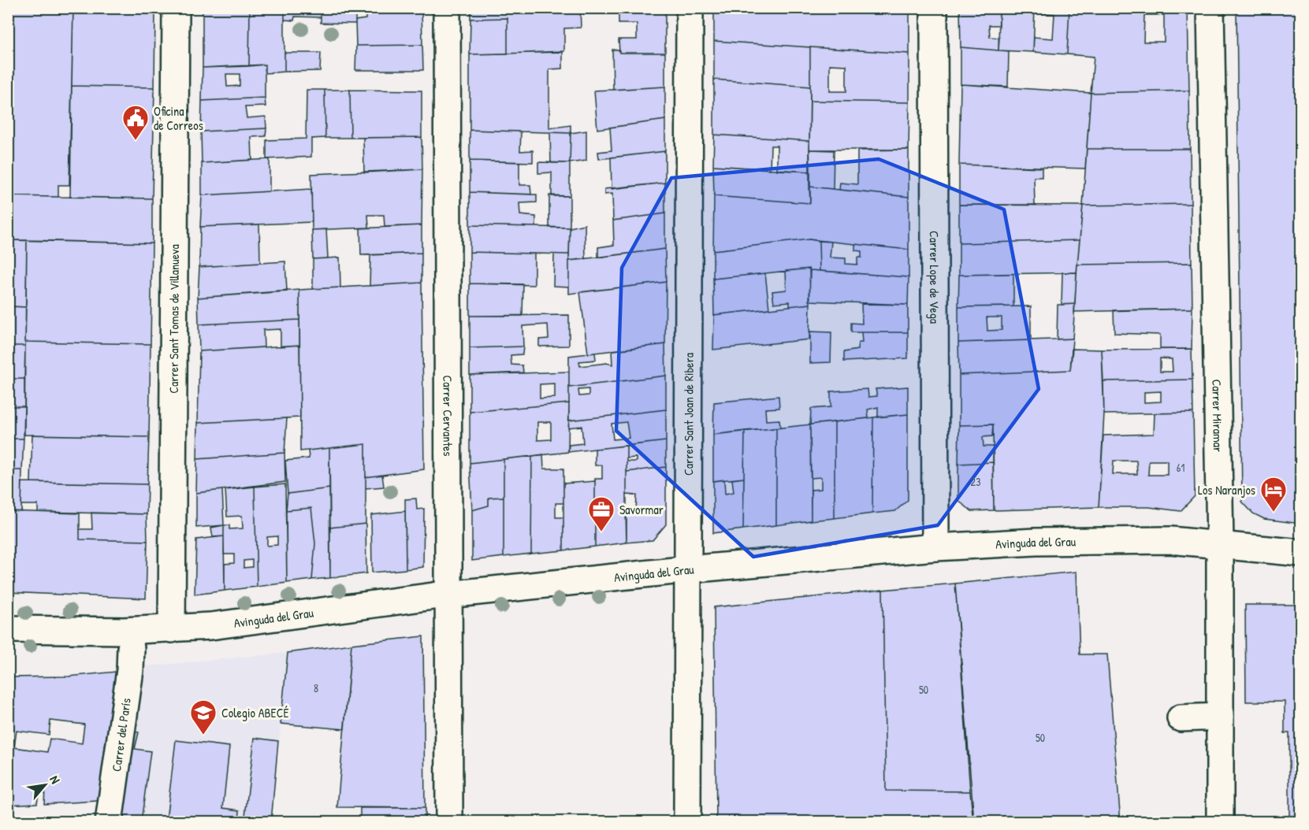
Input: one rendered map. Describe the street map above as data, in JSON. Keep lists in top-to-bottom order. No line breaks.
{"streets":{"street":["Carrer Lope de Vega","Carrer Sant Tomas de Villanueva","Carrer Cervantes","Carrer Sant Joan de Ribera","Carrer Miramar","Avinguda del Grau","Carrer del París"]},"crossings":[["Carrer Lope de Vega","Avinguda del Grau"],["Carrer Sant Tomas de Villanueva","Avinguda del Grau"],["Carrer Cervantes","Avinguda del Grau"],["Carrer Sant Joan de Ribera","Avinguda del Grau"],["Carrer Miramar","Avinguda del Grau"]],"places":{"public building":["Oficina de Correos"],"hotel":["Los Naranjos"],"office":["Savormar"],"school or university":["Colegio ABECÉ"]},"house_numbers":["61","23","8","50","50"],"north":"top right"}
